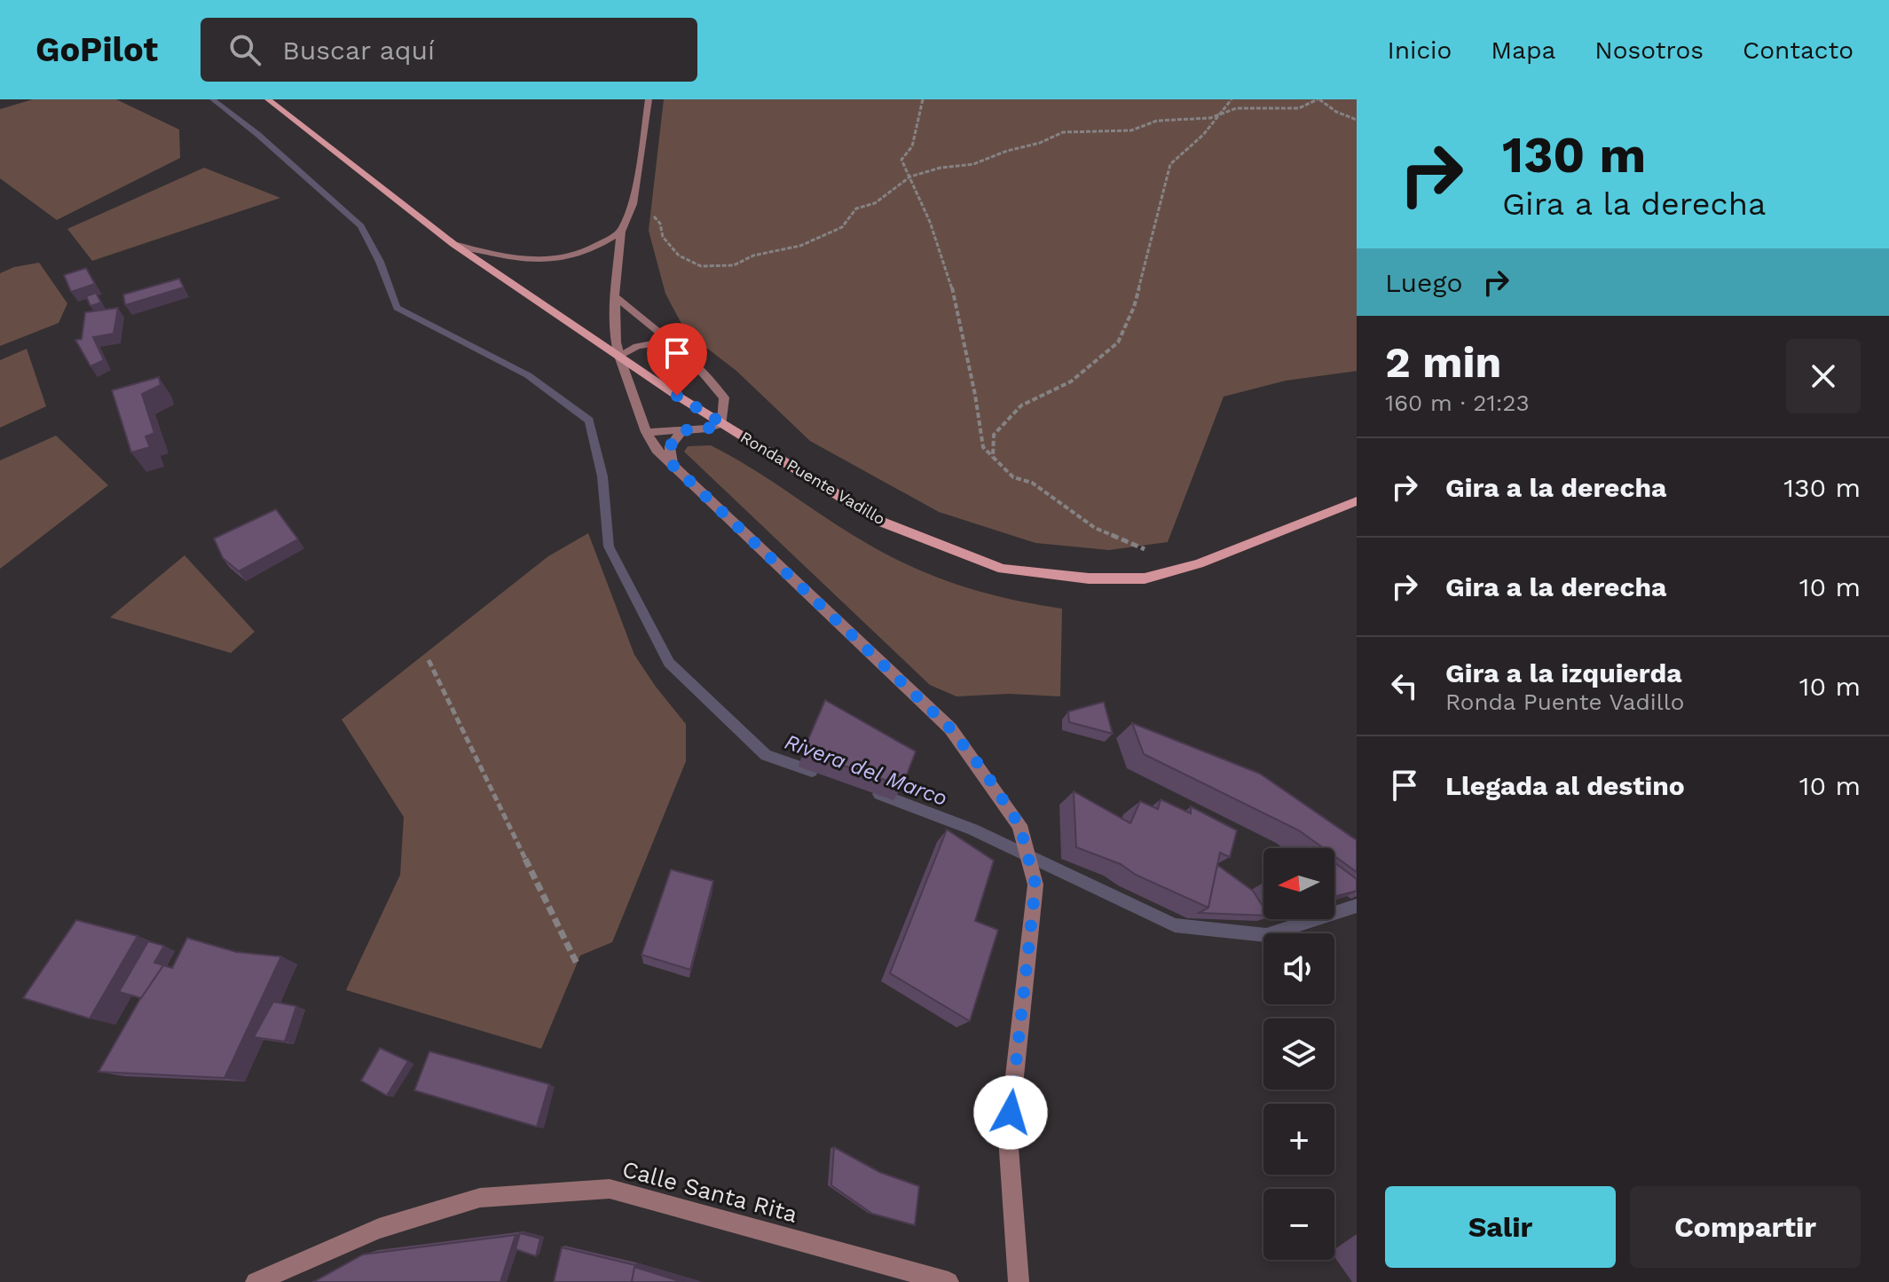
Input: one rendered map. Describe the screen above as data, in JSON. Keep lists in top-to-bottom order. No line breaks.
{"streets":{"main road":["Ronda Puente Vadillo"],"street":["Calle Santa Rita"]},"water":["Rivera del Marco"],"north":"left","page":{"header":"GoPilot","search":"Buscar aquí","nav":["Inicio","Mapa","Nosotros","Contacto"],"turn":["130 m","Gira a la derecha"],"then":"Luego","heading":["2 min","160 m · 21:23"],"list":[{"name":"Gira a la derecha","value":"130 m"},{"name":"Gira a la derecha","value":"10 m"},{"name":"Gira a la izquierda","note":"Ronda Puente Vadillo","value":"10 m"},{"name":"Llegada al destino","value":"10 m"}],"map_buttons":["+","−"],"buttons":["Salir","Compartir"]}}
